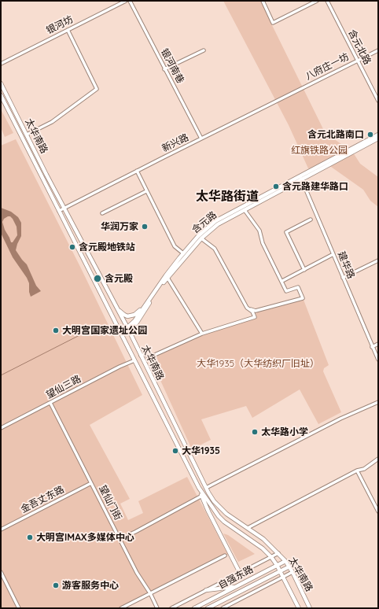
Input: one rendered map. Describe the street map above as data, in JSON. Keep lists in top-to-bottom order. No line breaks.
{"streets":{"main road":["太华南路","含元路","自强东路"],"street":["银河坊","含元北路","银河南巷","八府庄一坊","新兴路","建华路","望仙三路","金吾丈东路","望仙门街"]},"crossings":[["含元北路","八府庄一坊"],["银河南巷","新兴路"],["八府庄一坊","新兴路"],["太华南路","新兴路"],["太华南路","含元路"],["太华南路","望仙三路"],["太华南路","自强东路"],["含元路","建华路"],["望仙三路","望仙门街"],["金吾丈东路","望仙门街"]],"districts":["太华路街道"],"parks":["红旗铁路公园","大华1935（大华纺织厂旧址）"],"places":["含元北路南口","含元路建华路口","华润万家","含元殿地铁站","含元殿","大明宫国家遗址公园","太华路小学","大华1935","大明宫IMAX多媒体中心","游客服务中心"]}
